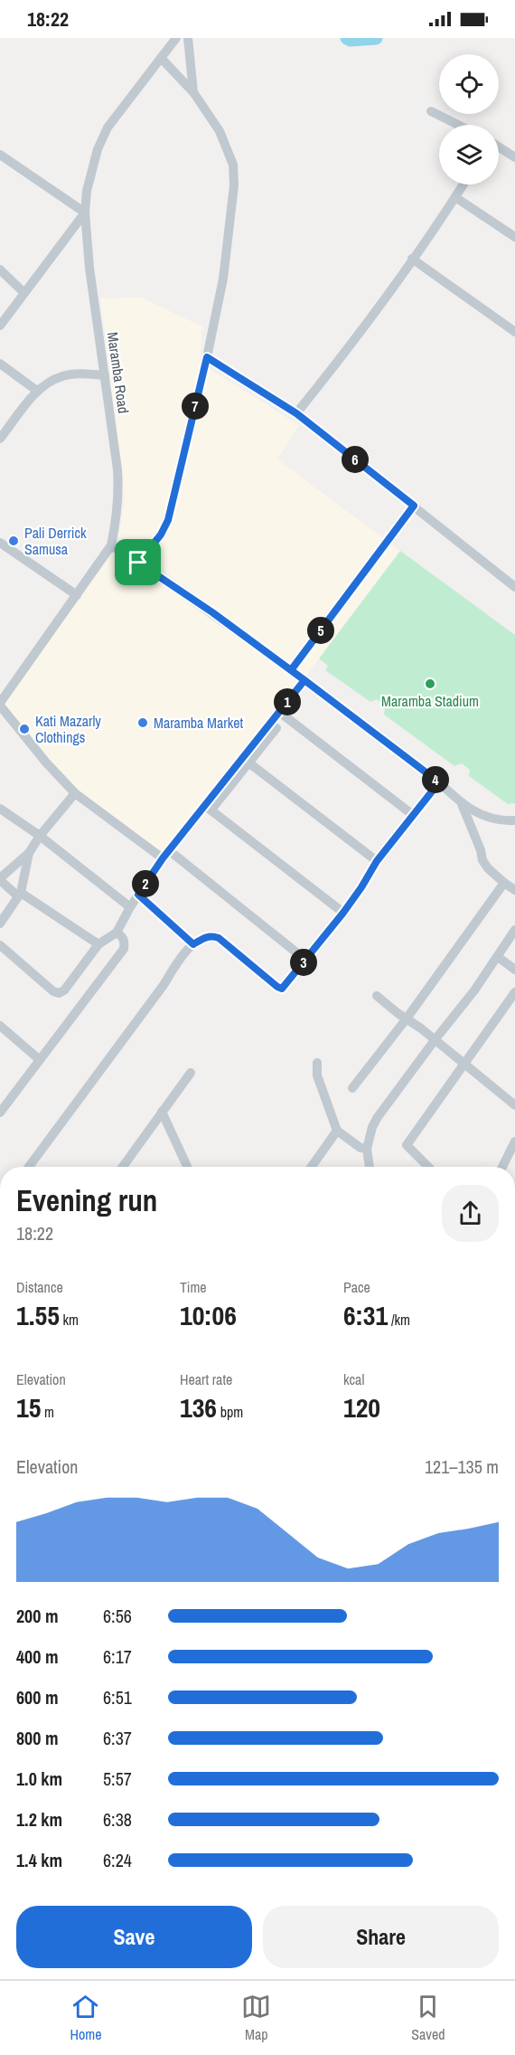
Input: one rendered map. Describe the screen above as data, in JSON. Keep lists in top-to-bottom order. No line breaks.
{"streets":{"street":["Maramba Road"]},"places":["Pali Derrick Samusa","Maramba Stadium","Maramba Market","Kati Mazarly Clothings"],"page":{"status":"18:22","pins":["7","6","5","1","4","2","3"],"heading":["Evening run","18:22"],"stats":[["Distance","1.55 km"],["Time","10:06"],["Pace","6:31 /km"],["Elevation","15 m"],["Heart rate","136 bpm"],["kcal","120"]],"chart":["Elevation","121–135 m"],"list":[{"name":"200 m","note":"6:56"},{"name":"400 m","note":"6:17"},{"name":"600 m","note":"6:51"},{"name":"800 m","note":"6:37"},{"name":"1.0 km","note":"5:57"},{"name":"1.2 km","note":"6:38"},{"name":"1.4 km","note":"6:24"}],"buttons":["Save","Share"],"tabs":["Home","Map","Saved"]}}
